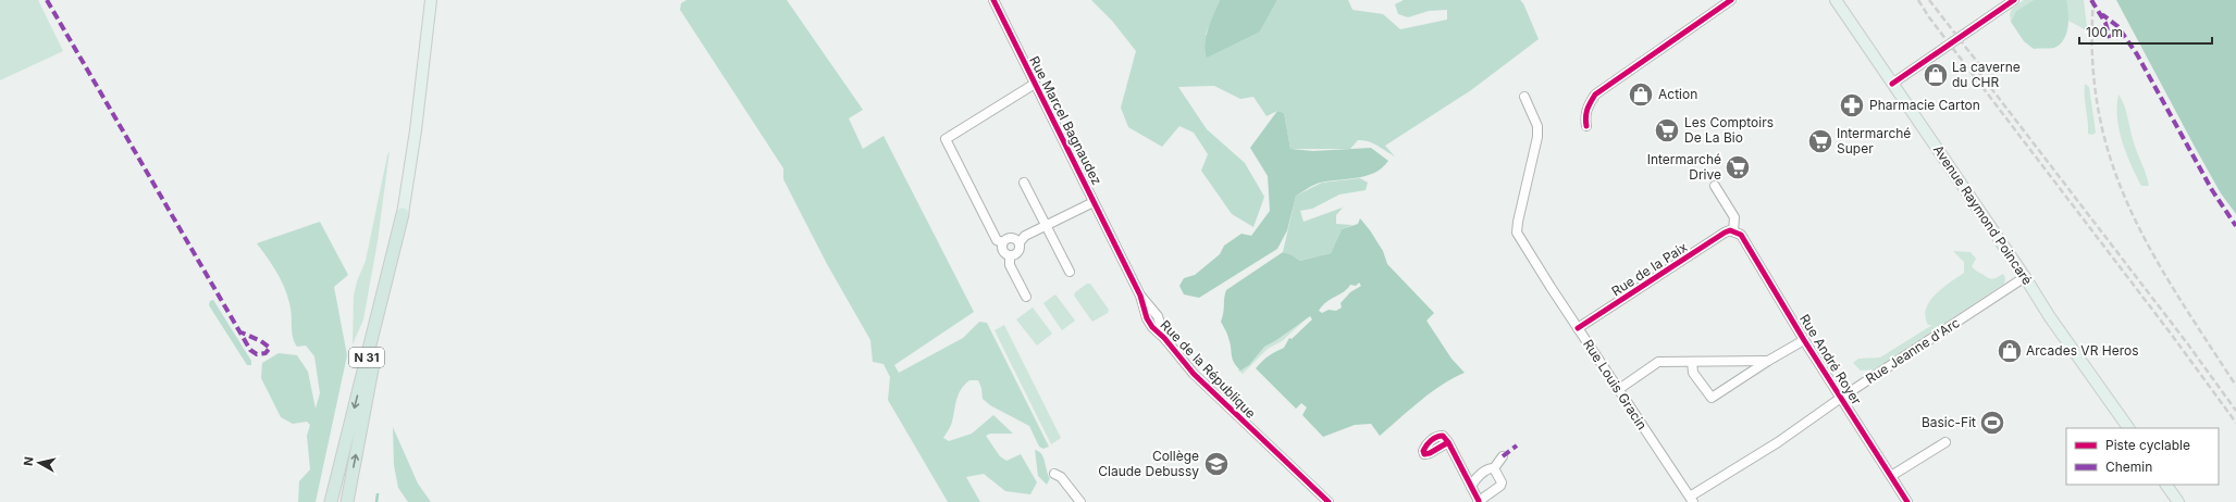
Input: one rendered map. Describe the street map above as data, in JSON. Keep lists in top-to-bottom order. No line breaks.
{"streets":{"highway":["N 31"],"main road":["Avenue Raymond Poincaré"],"street":["Rue Marcel Bagnaudez","Rue de la Paix","Rue Jeanne d'Arc","Rue André Royer","Rue de la République","Rue Louis Gracin"]},"crossings":[["Rue Marcel Bagnaudez","Rue de la République"],["Avenue Raymond Poincaré","Rue Jeanne d'Arc"],["Rue de la Paix","Rue André Royer"],["Rue de la Paix","Rue Louis Gracin"],["Rue Jeanne d'Arc","Rue André Royer"],["Rue Jeanne d'Arc","Rue Louis Gracin"]],"places":{"shop":["La caverne du CHR","Action","Arcades VR Heros"],"pharmacy":["Pharmacie Carton"],"supermarket":["Les Comptoirs De La Bio","Intermarché Super","Intermarché Drive"],"sports":["Basic-Fit"],"school or university":["Collège Claude Debussy"]},"legend":["Piste cyclable","Chemin"],"scale_bar":"100 m","north":"left"}
